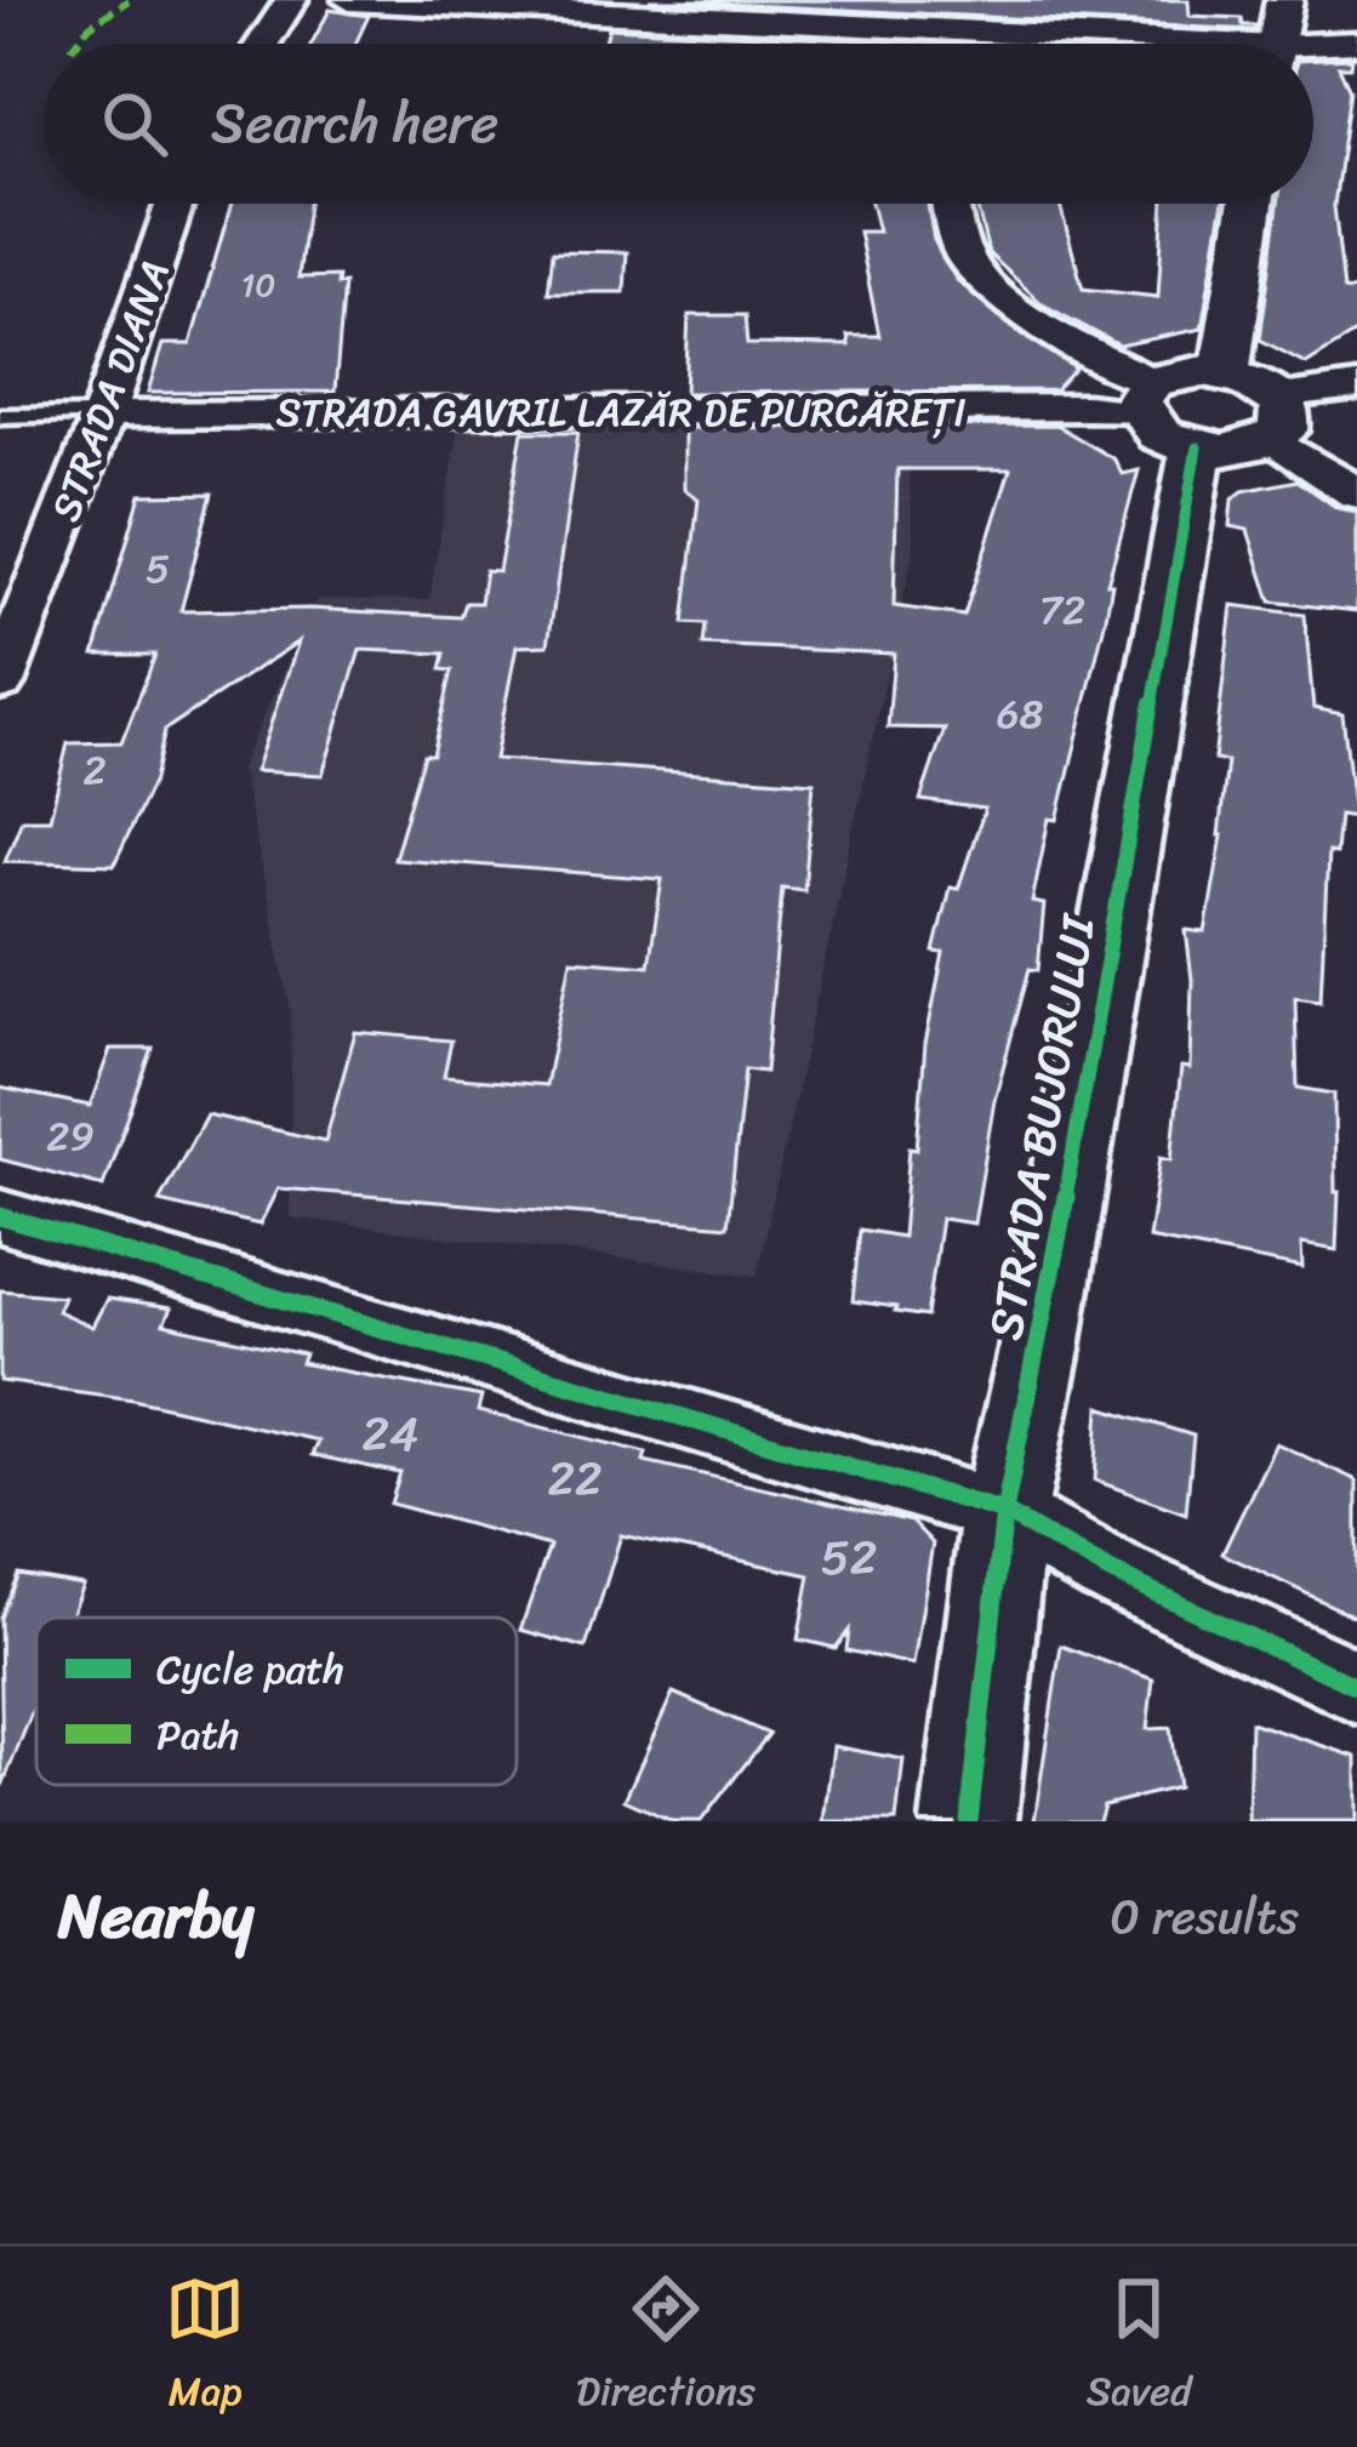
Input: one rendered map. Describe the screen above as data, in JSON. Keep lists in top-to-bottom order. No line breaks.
{"streets":{"street":["STRADA DIANA","STRADA GAVRIL LAZĂR DE PURCĂREȚI","STRADA BUJORULUI"]},"crossings":[["STRADA DIANA","STRADA GAVRIL LAZĂR DE PURCĂREȚI"],["STRADA GAVRIL LAZĂR DE PURCĂREȚI","STRADA BUJORULUI"]],"house_numbers":["10","5","72","68","2","29","24","22","52"],"legend":["Cycle path","Path"],"page":{"search":"Search here","heading":["Nearby","0 results"],"nav":["Map","Directions","Saved"]}}
